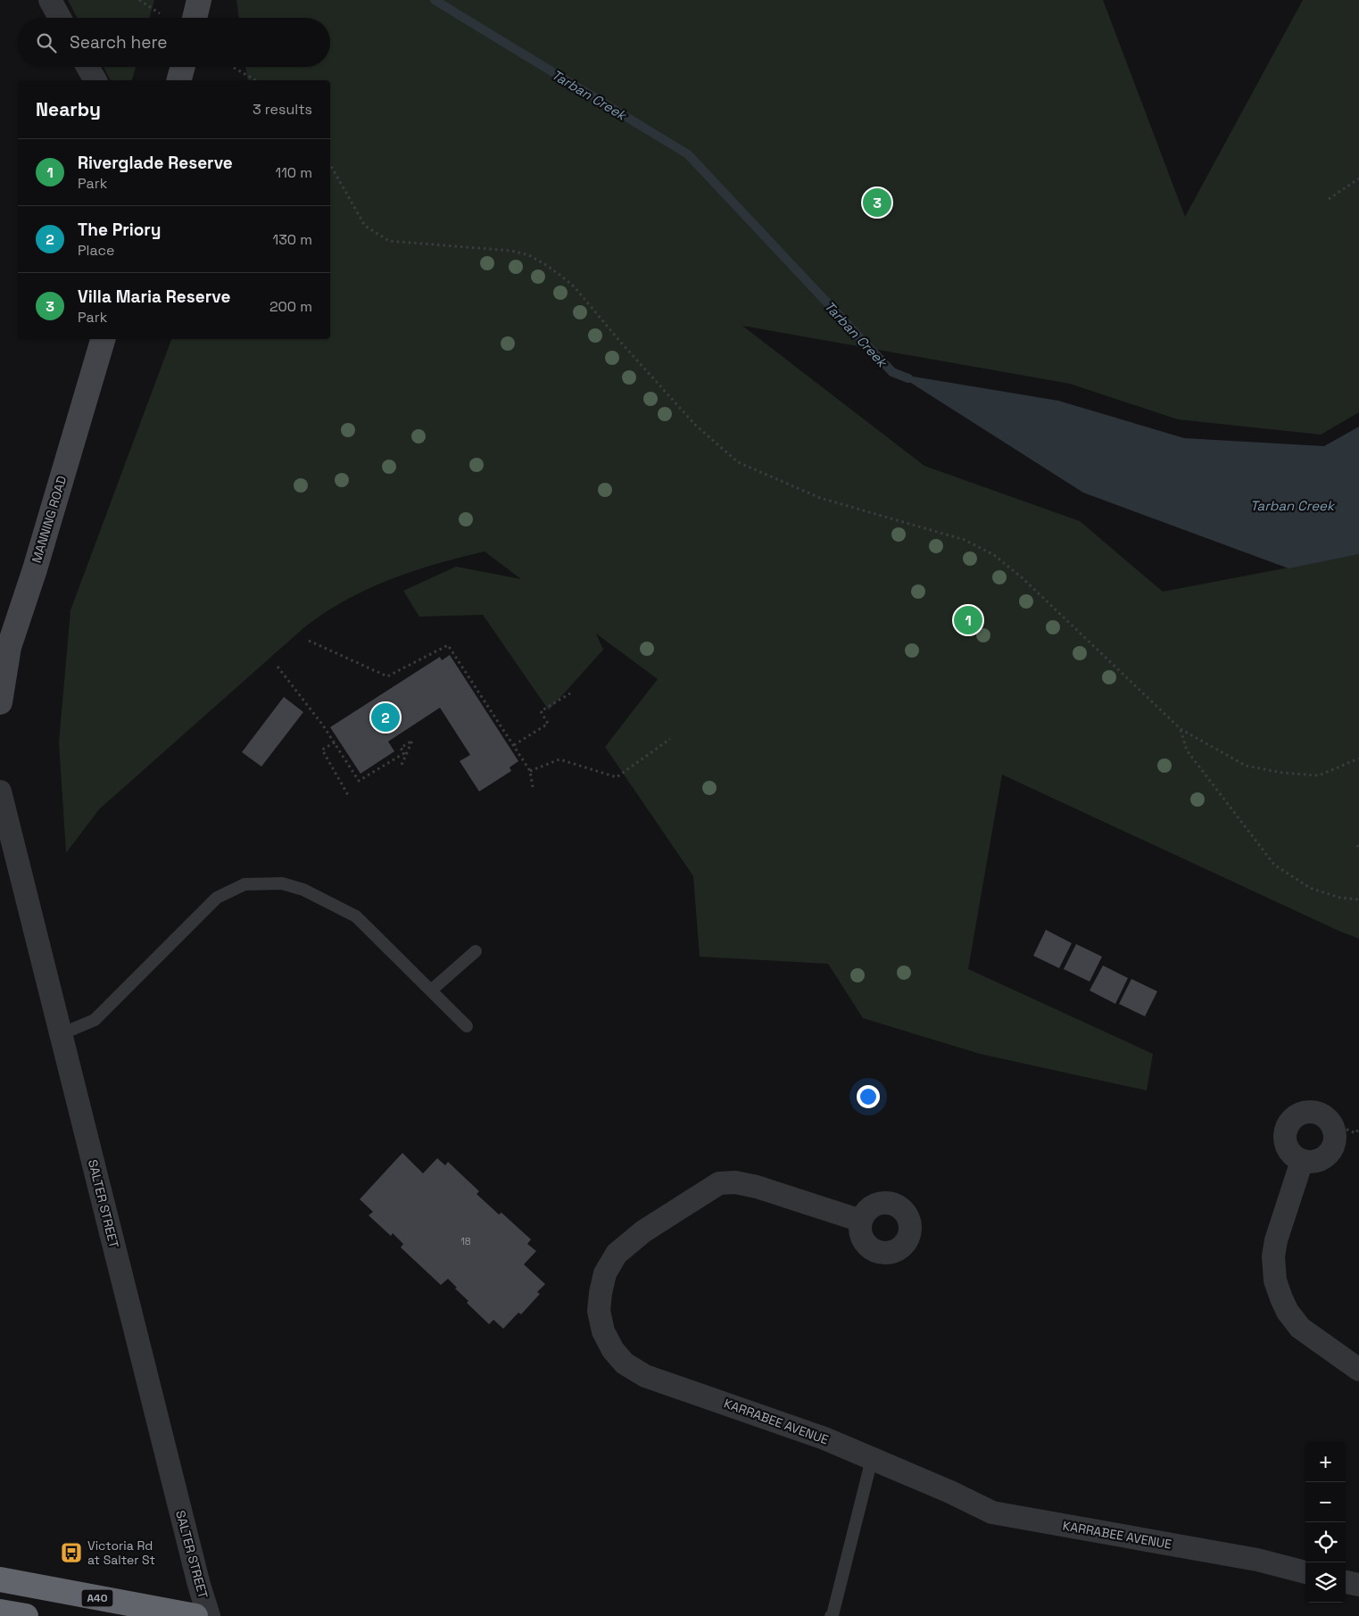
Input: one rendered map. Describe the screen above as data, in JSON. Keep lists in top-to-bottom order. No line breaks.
{"streets":{"highway":["A40"],"street":["MANNING ROAD","SALTER STREET","KARRABEE AVENUE"]},"water":["Tarban Creek"],"places":{"bus stop":["Victoria Rd at Salter St"]},"house_numbers":["18"],"page":{"search":"Search here","heading":["Nearby","3 results"],"list":[{"mark":"1","name":"Riverglade Reserve","note":"Park","value":"110 m"},{"mark":"2","name":"The Priory","note":"Place","value":"130 m"},{"mark":"3","name":"Villa Maria Reserve","note":"Park","value":"200 m"}],"pins":["3","1","2"],"map_buttons":["+","−"]}}
